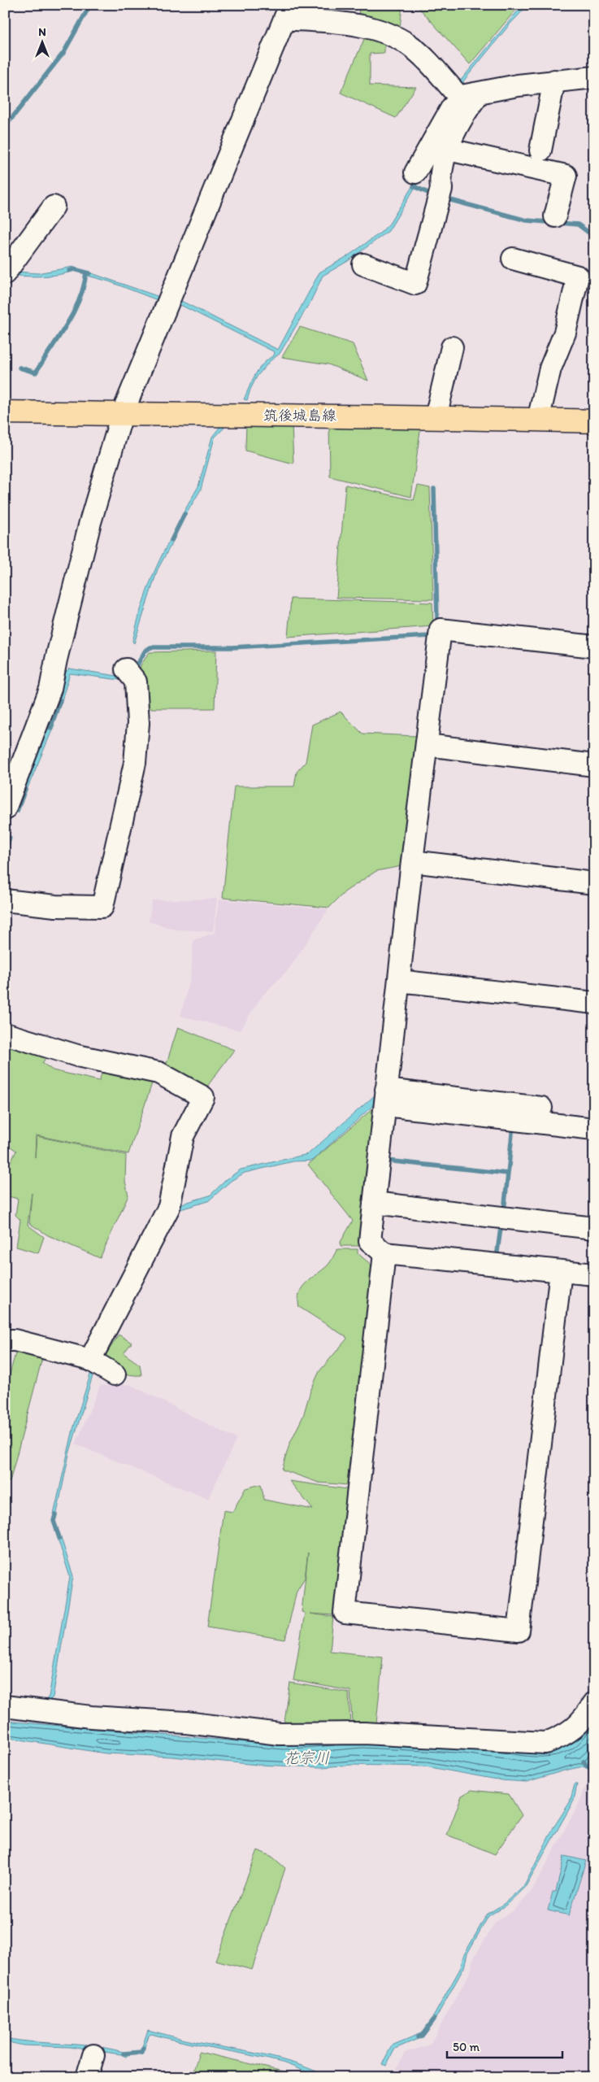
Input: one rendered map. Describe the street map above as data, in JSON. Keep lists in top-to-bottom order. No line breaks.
{"streets":{"main road":["筑後城島線"]},"water":["花宗川"],"scale_bar":"50 m","north":"top"}
